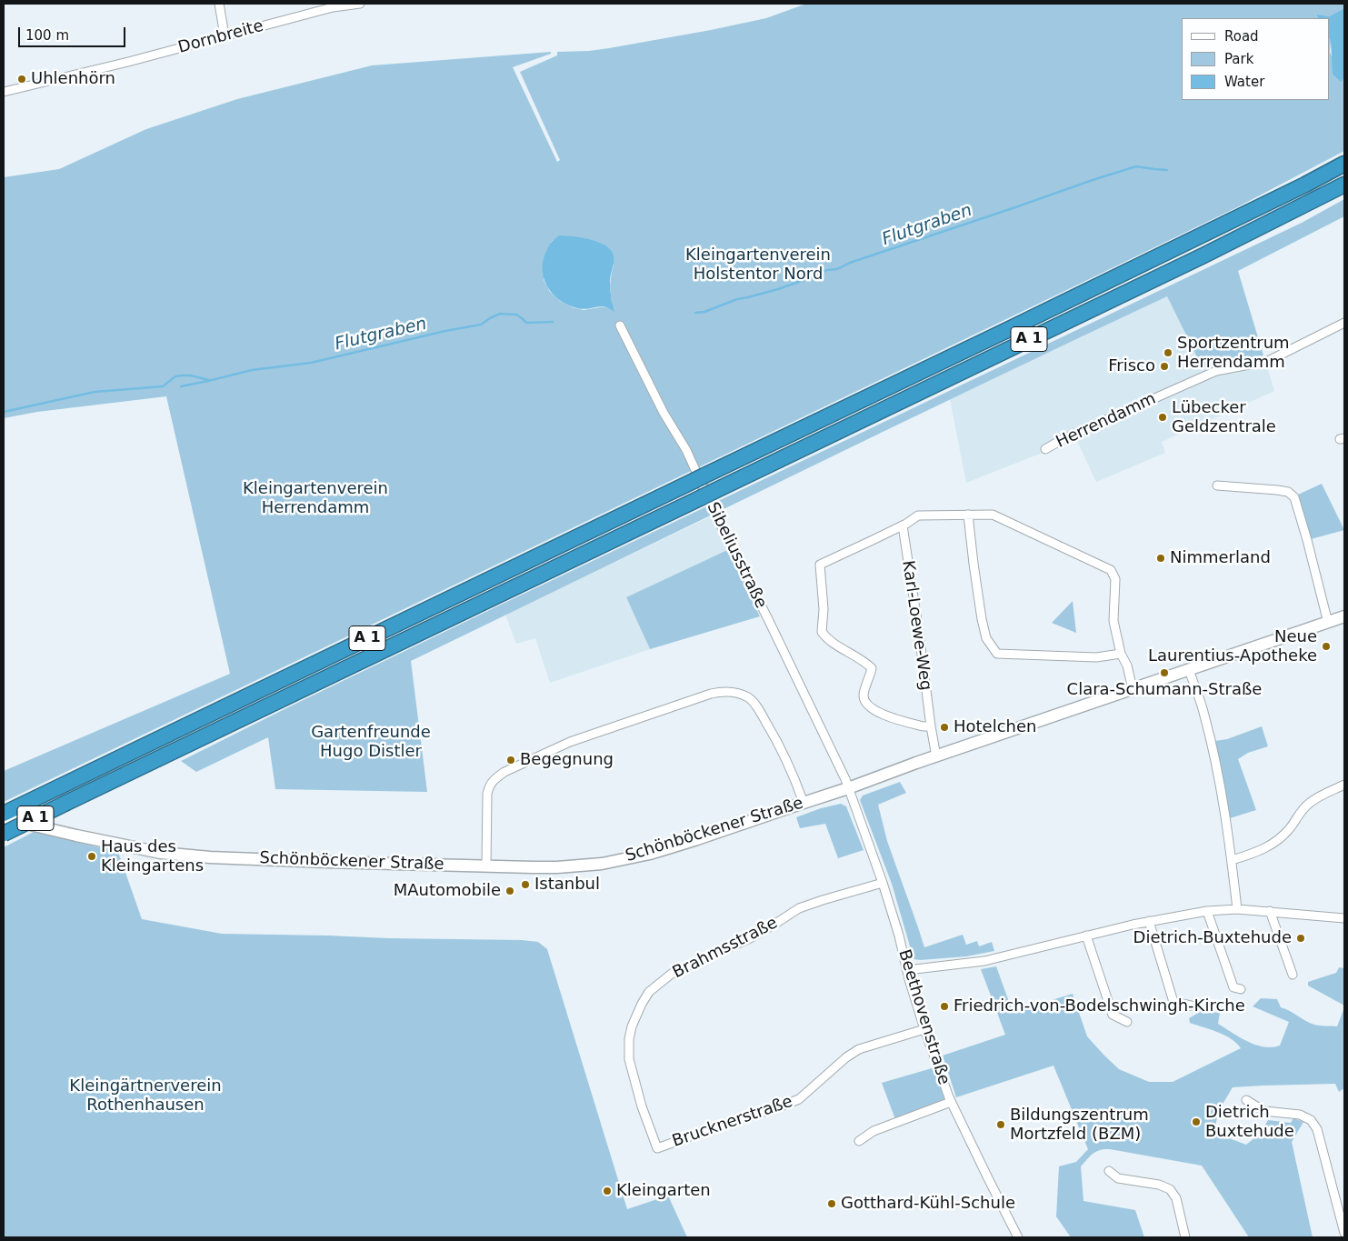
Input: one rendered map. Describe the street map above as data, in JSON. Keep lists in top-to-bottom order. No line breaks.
{"streets":{"highway":["A 1"],"main road":["Schönböckener Straße"],"street":["Dornbreite","Herrendamm","Sibeliusstraße","Karl-Loewe-Weg","Brahmsstraße","Beethovenstraße","Brucknerstraße"]},"crossings":[["Sibeliusstraße","Schönböckener Straße"],["Sibeliusstraße","Beethovenstraße"],["Karl-Loewe-Weg","Schönböckener Straße"],["Schönböckener Straße","Beethovenstraße"],["Brahmsstraße","Beethovenstraße"],["Brahmsstraße","Brucknerstraße"],["Beethovenstraße","Brucknerstraße"]],"water":["Flutgraben"],"parks":["Kleingartenverein Holstentor Nord","Kleingartenverein Herrendamm","Gartenfreunde Hugo Distler","Kleingärtnerverein Rothenhausen"],"places":["Uhlenhörn","Sportzentrum Herrendamm","Frisco","Lübecker Geldzentrale","Nimmerland","Neue Laurentius-Apotheke","Clara-Schumann-Straße","Hotelchen","Begegnung","Haus des Kleingartens","Istanbul","MAutomobile","Dietrich-Buxtehude","Friedrich-von-Bodelschwingh-Kirche","Dietrich Buxtehude","Bildungszentrum Mortzfeld (BZM)","Kleingarten","Gotthard-Kühl-Schule"],"legend":["Road","Park","Water"],"scale_bar":"100 m"}
